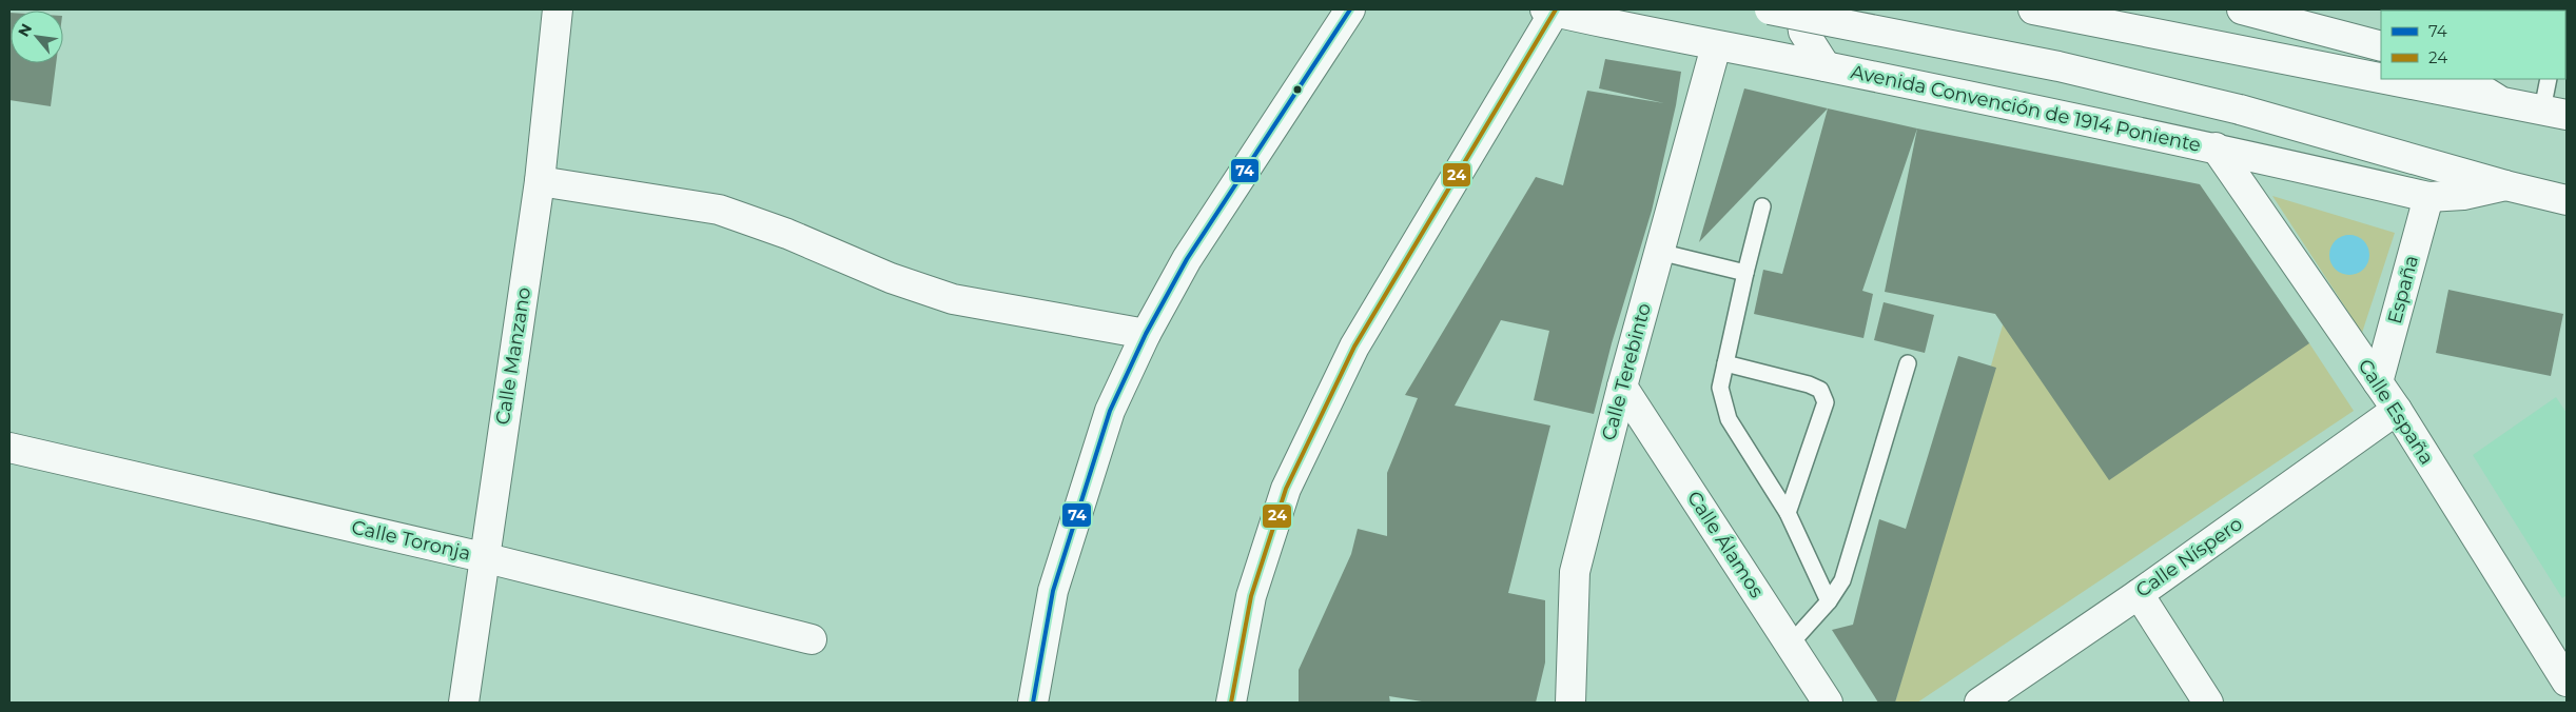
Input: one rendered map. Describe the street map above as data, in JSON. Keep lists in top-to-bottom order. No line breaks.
{"streets":{"street":["Avenida Convención de 1914 Poniente","España","Calle Manzano","Calle Terebinto","Calle España","Calle Toronja","Calle Álamos","Calle Níspero"]},"crossings":[["Avenida Convención de 1914 Poniente","España"],["Avenida Convención de 1914 Poniente","Calle Terebinto"],["Avenida Convención de 1914 Poniente","Calle España"],["España","Calle España"],["Calle Manzano","Calle Toronja"],["Calle Terebinto","Calle Álamos"],["Calle España","Calle Níspero"]],"lines":["transit line 74","transit line 24"],"legend":["74","24"],"north":"top left"}
